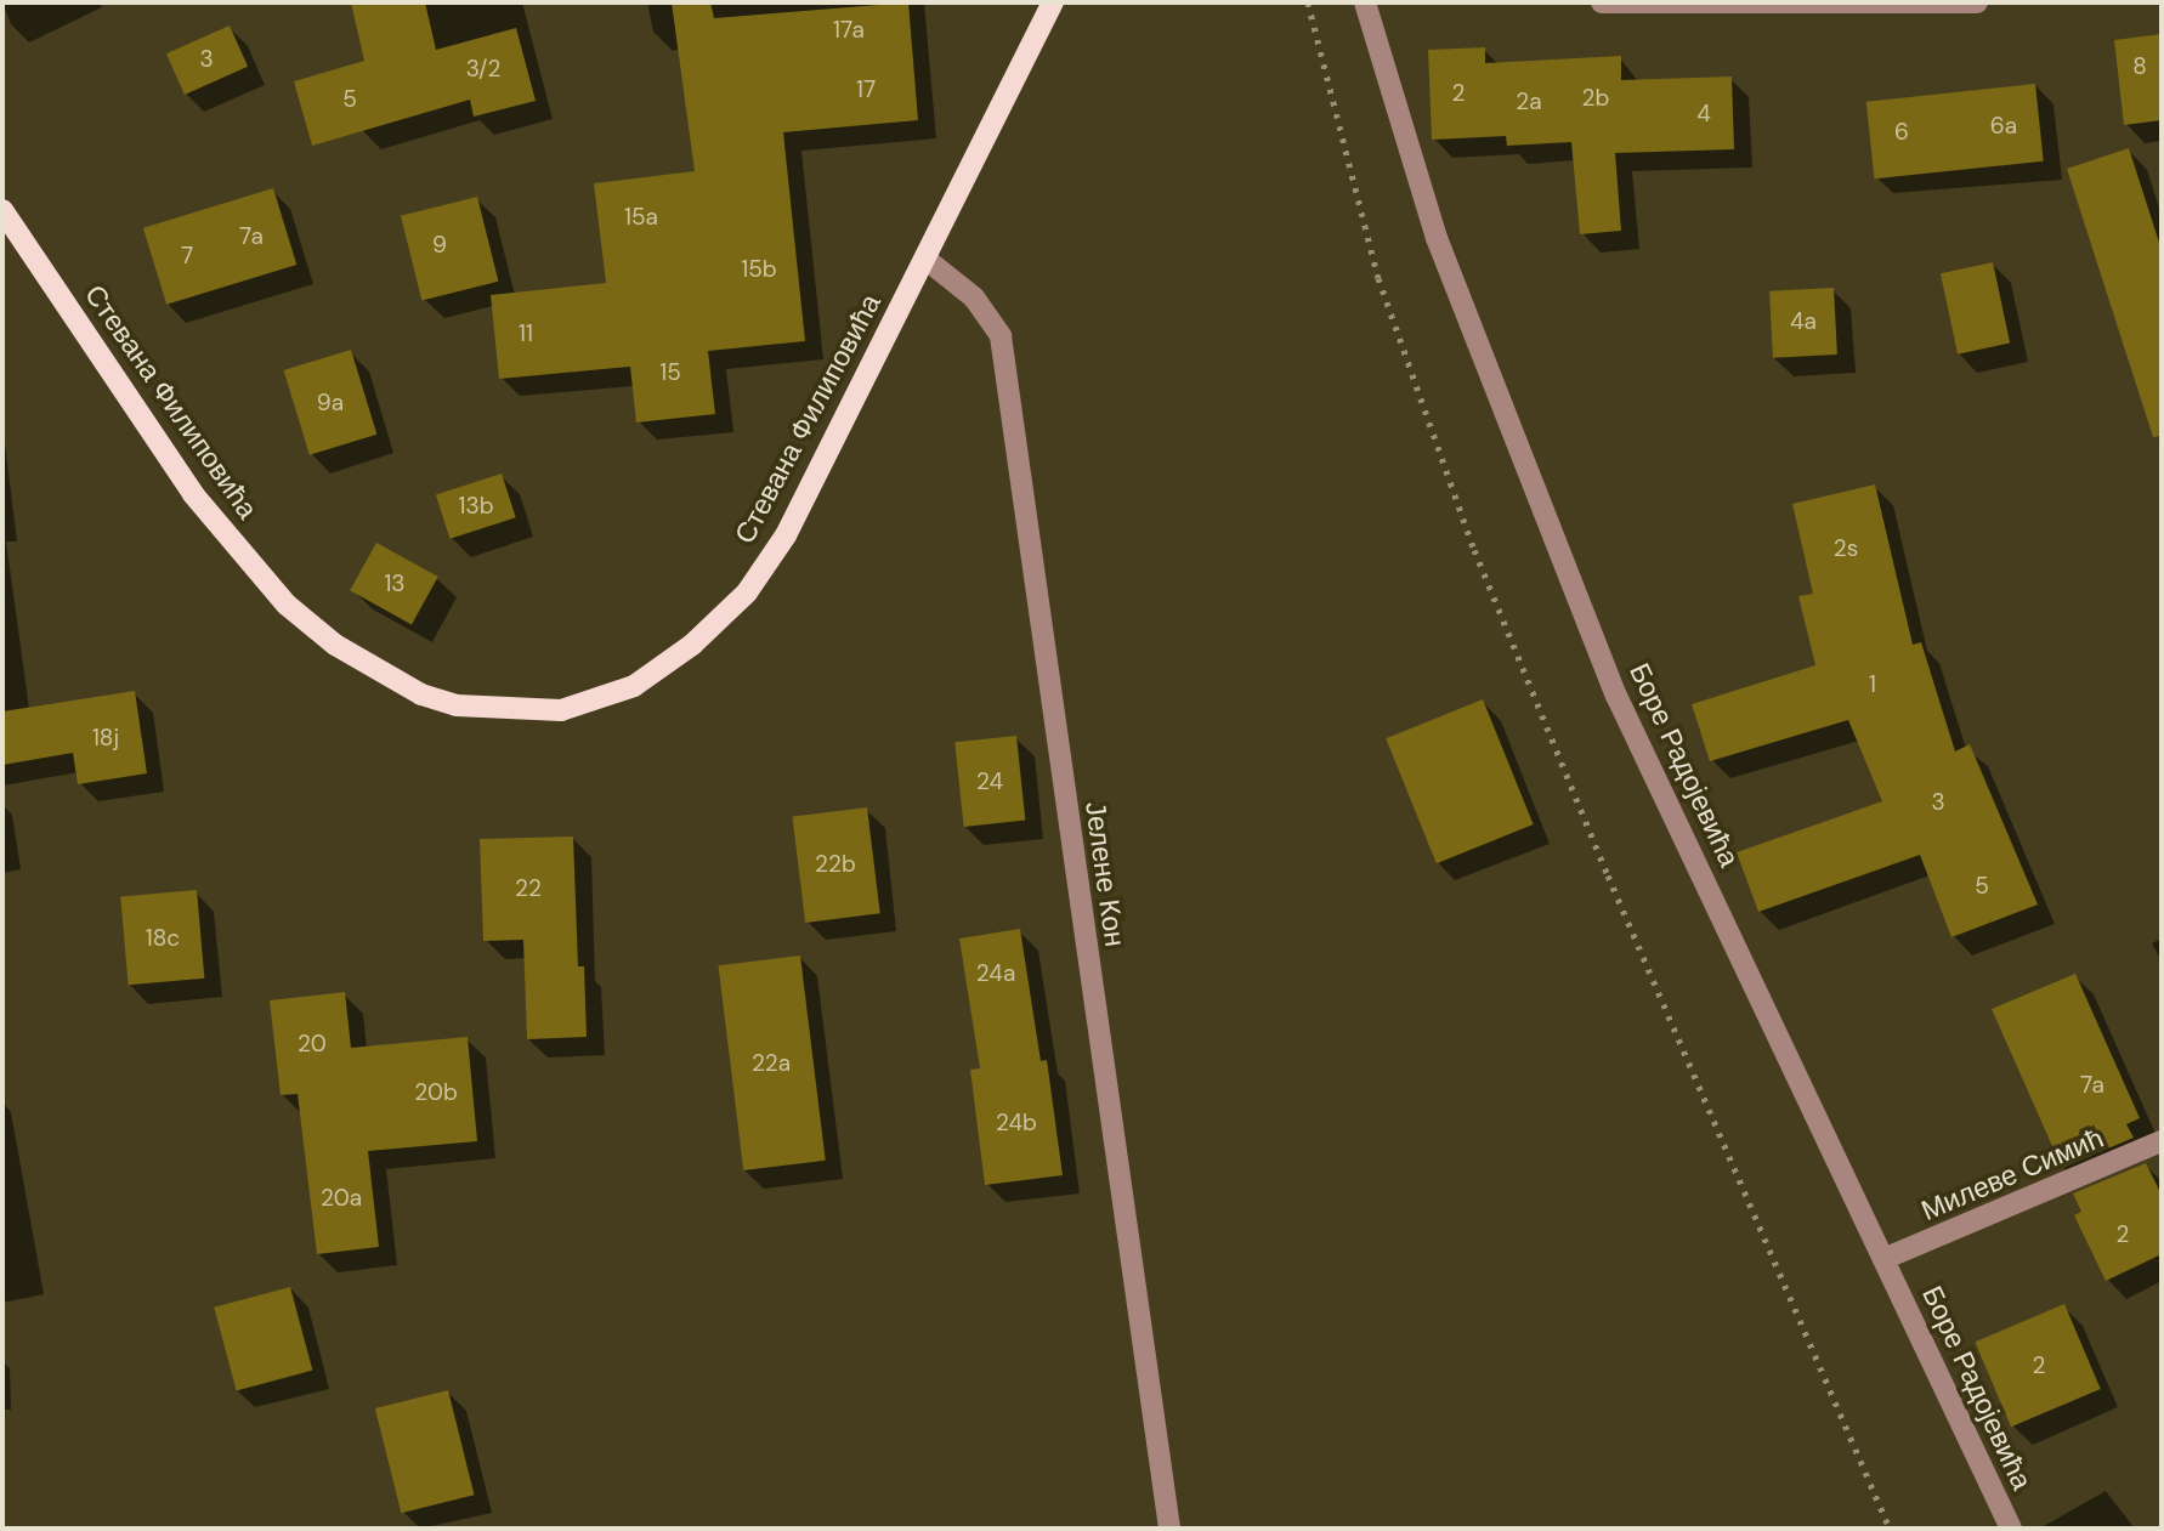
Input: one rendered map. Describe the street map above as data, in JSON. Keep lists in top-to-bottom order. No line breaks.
{"streets":{"main road":["Стевана Филиповића"],"street":["Боре Радојевића","Јелене Кон","Милеве Симић"]},"crossings":[["Стевана Филиповића","Јелене Кон"],["Боре Радојевића","Милеве Симић"]],"house_numbers":["17a","3","8","3/2","17","2","2b","5","2a","4","6a","6","15a","7a","9","7","15b","4a","11","15","9a","13b","2s","13","1","18j","24","3","22b","5","22","18c","24a","20","22a","7a","20b","24b","20a","2","2"]}
